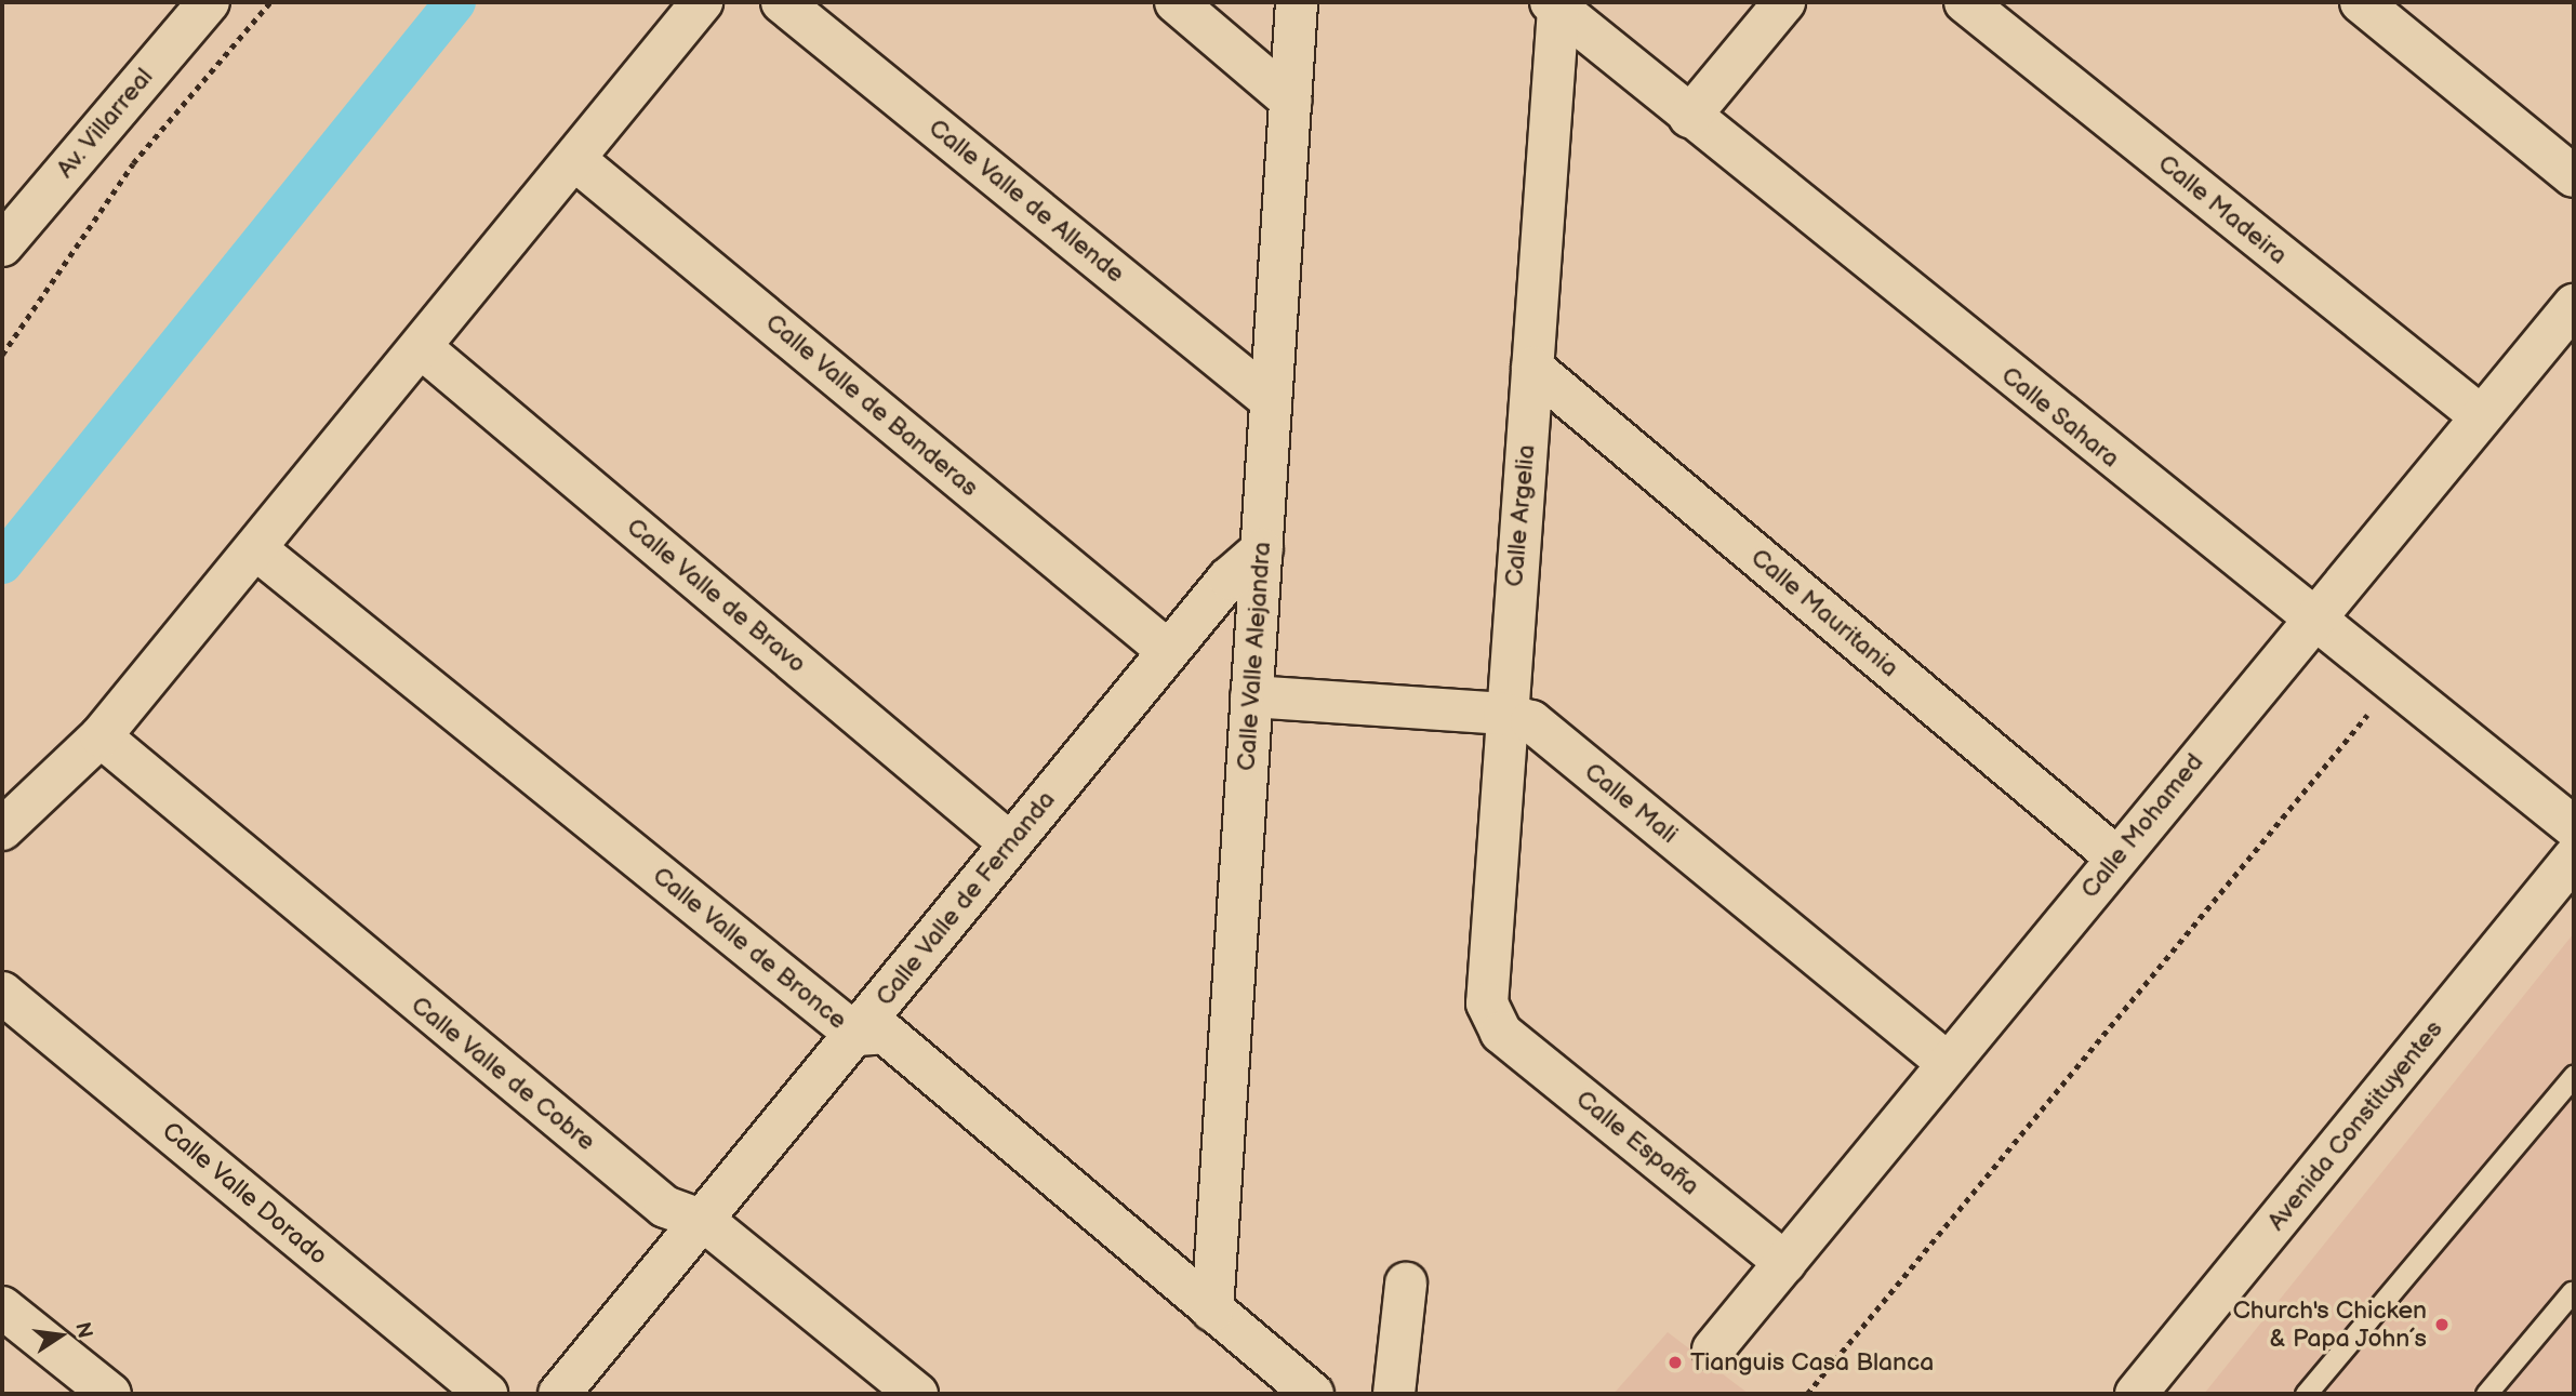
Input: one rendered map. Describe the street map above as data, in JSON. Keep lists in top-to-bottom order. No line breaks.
{"streets":{"street":["Av. Villarreal","Calle Valle de Allende","Calle Madeira","Calle Valle de Banderas","Calle Sahara","Calle Argelia","Calle Valle de Bravo","Calle Mauritania","Calle Valle Alejandra","Calle Mali","Calle Mohamed","Calle Valle de Fernanda","Calle Valle de Bronce","Calle Valle de Cobre","Avenida Constituyentes","Calle España","Calle Valle Dorado"]},"crossings":[["Calle Valle de Allende","Calle Valle Alejandra"],["Calle Madeira","Calle Mohamed"],["Calle Valle de Banderas","Calle Valle de Fernanda"],["Calle Sahara","Calle Argelia"],["Calle Sahara","Calle Mohamed"],["Calle Argelia","Calle Mauritania"],["Calle Argelia","Calle Mali"],["Calle Argelia","Calle España"],["Calle Valle de Bravo","Calle Valle de Fernanda"],["Calle Mauritania","Calle Mohamed"],["Calle Valle Alejandra","Calle Mali"],["Calle Valle Alejandra","Calle Valle de Fernanda"],["Calle Valle Alejandra","Calle Valle de Bronce"],["Calle Mali","Calle Mohamed"],["Calle Mohamed","Calle España"],["Calle Valle de Fernanda","Calle Valle de Bronce"],["Calle Valle de Fernanda","Calle Valle de Cobre"]],"places":["Church's Chicken & Papa John´s","Tianguis Casa Blanca"],"north":"right"}
